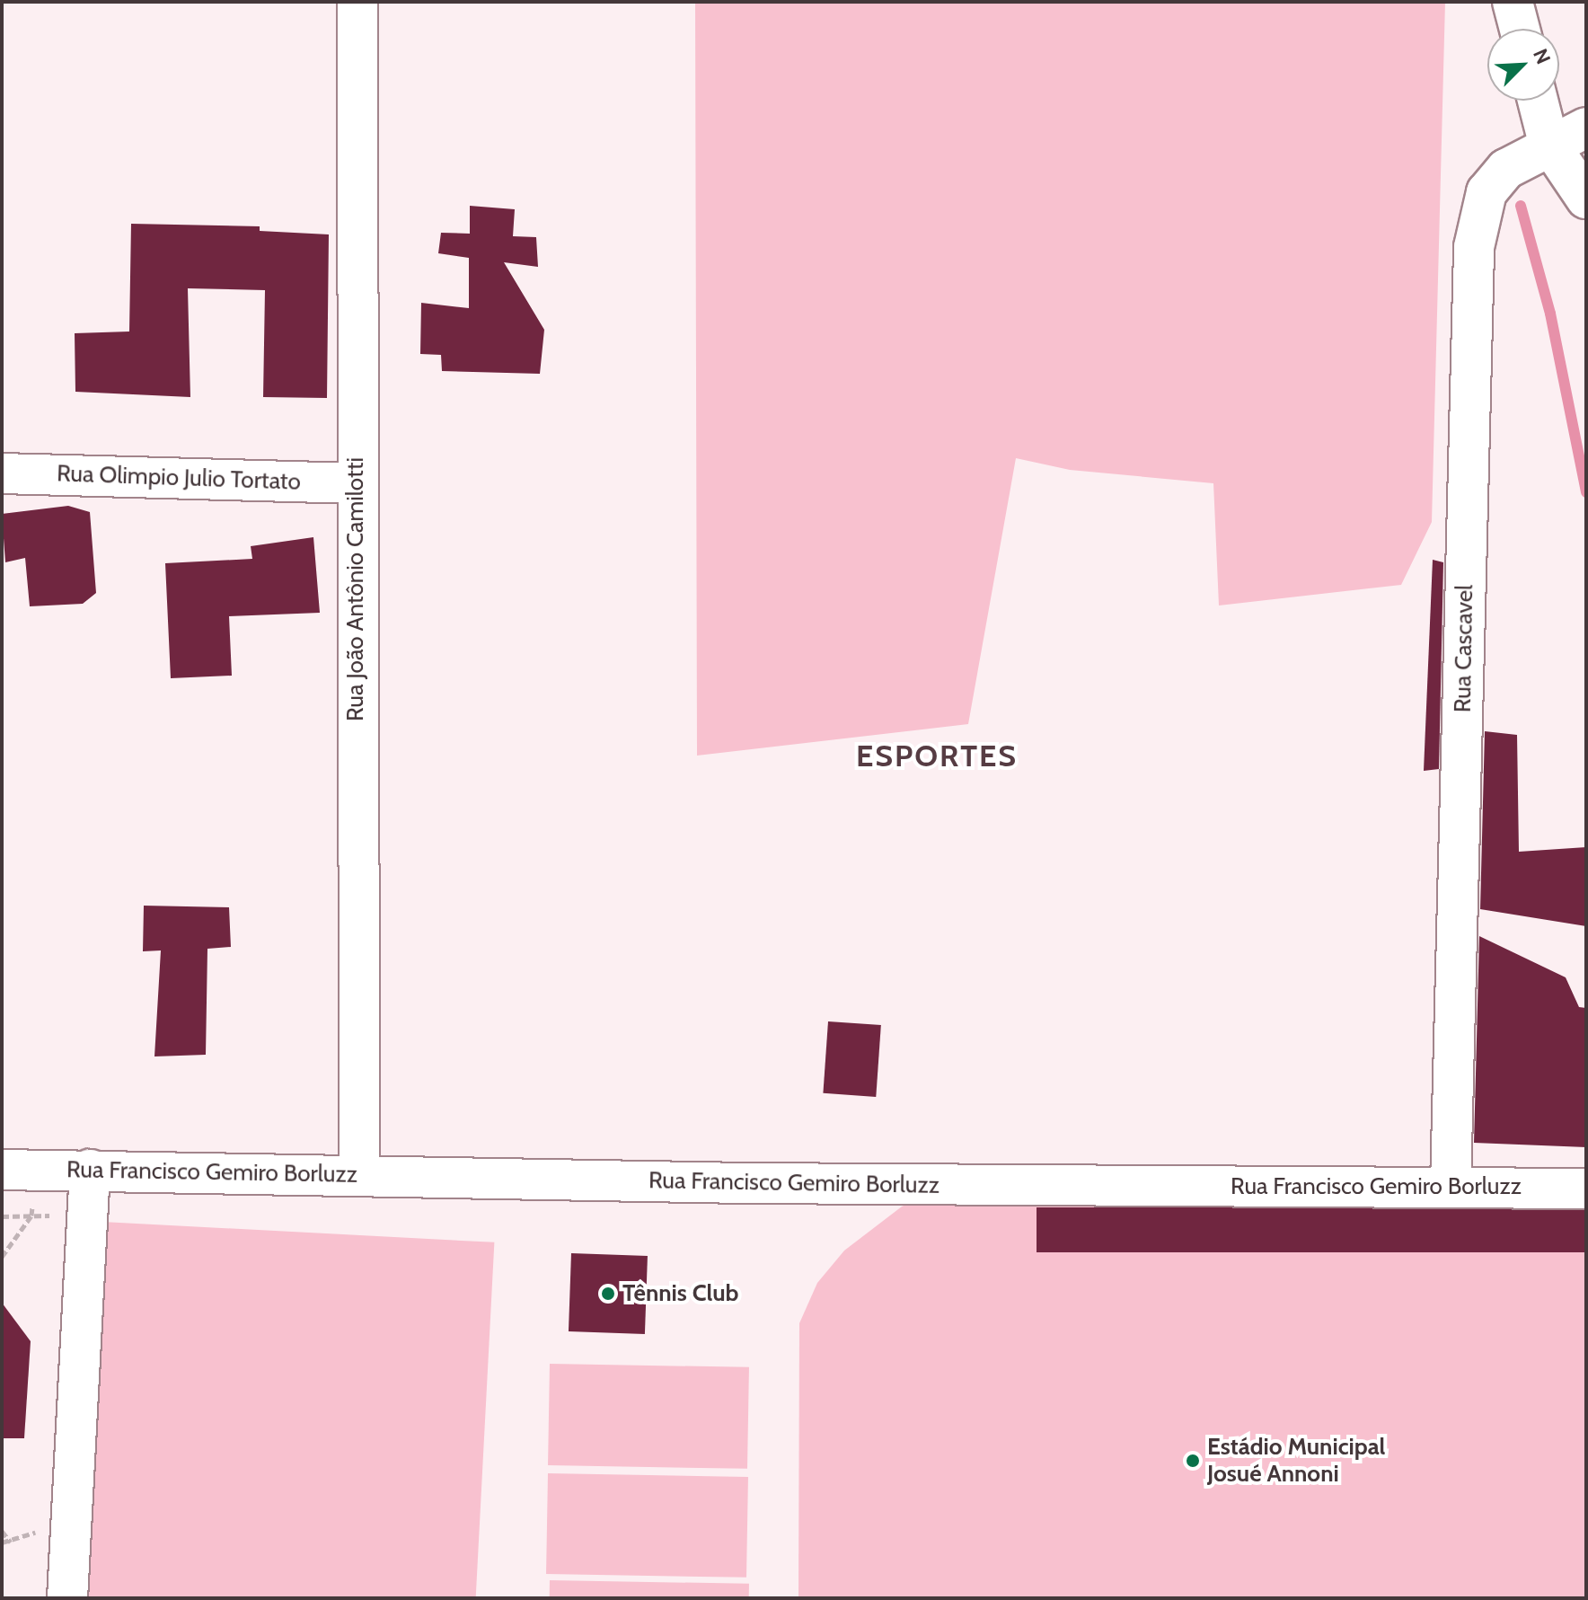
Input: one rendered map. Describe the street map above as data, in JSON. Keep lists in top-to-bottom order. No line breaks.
{"streets":{"street":["Rua Olimpio Julio Tortato","Rua João Antônio Camilotti","Rua Cascavel","Rua Francisco Gemiro Borluzz"]},"crossings":[["Rua Olimpio Julio Tortato","Rua João Antônio Camilotti"],["Rua João Antônio Camilotti","Rua Francisco Gemiro Borluzz"],["Rua Cascavel","Rua Francisco Gemiro Borluzz"]],"districts":["ESPORTES"],"places":["Tênnis Club","Estádio Municipal Josué Annoni"],"north":"top right"}
